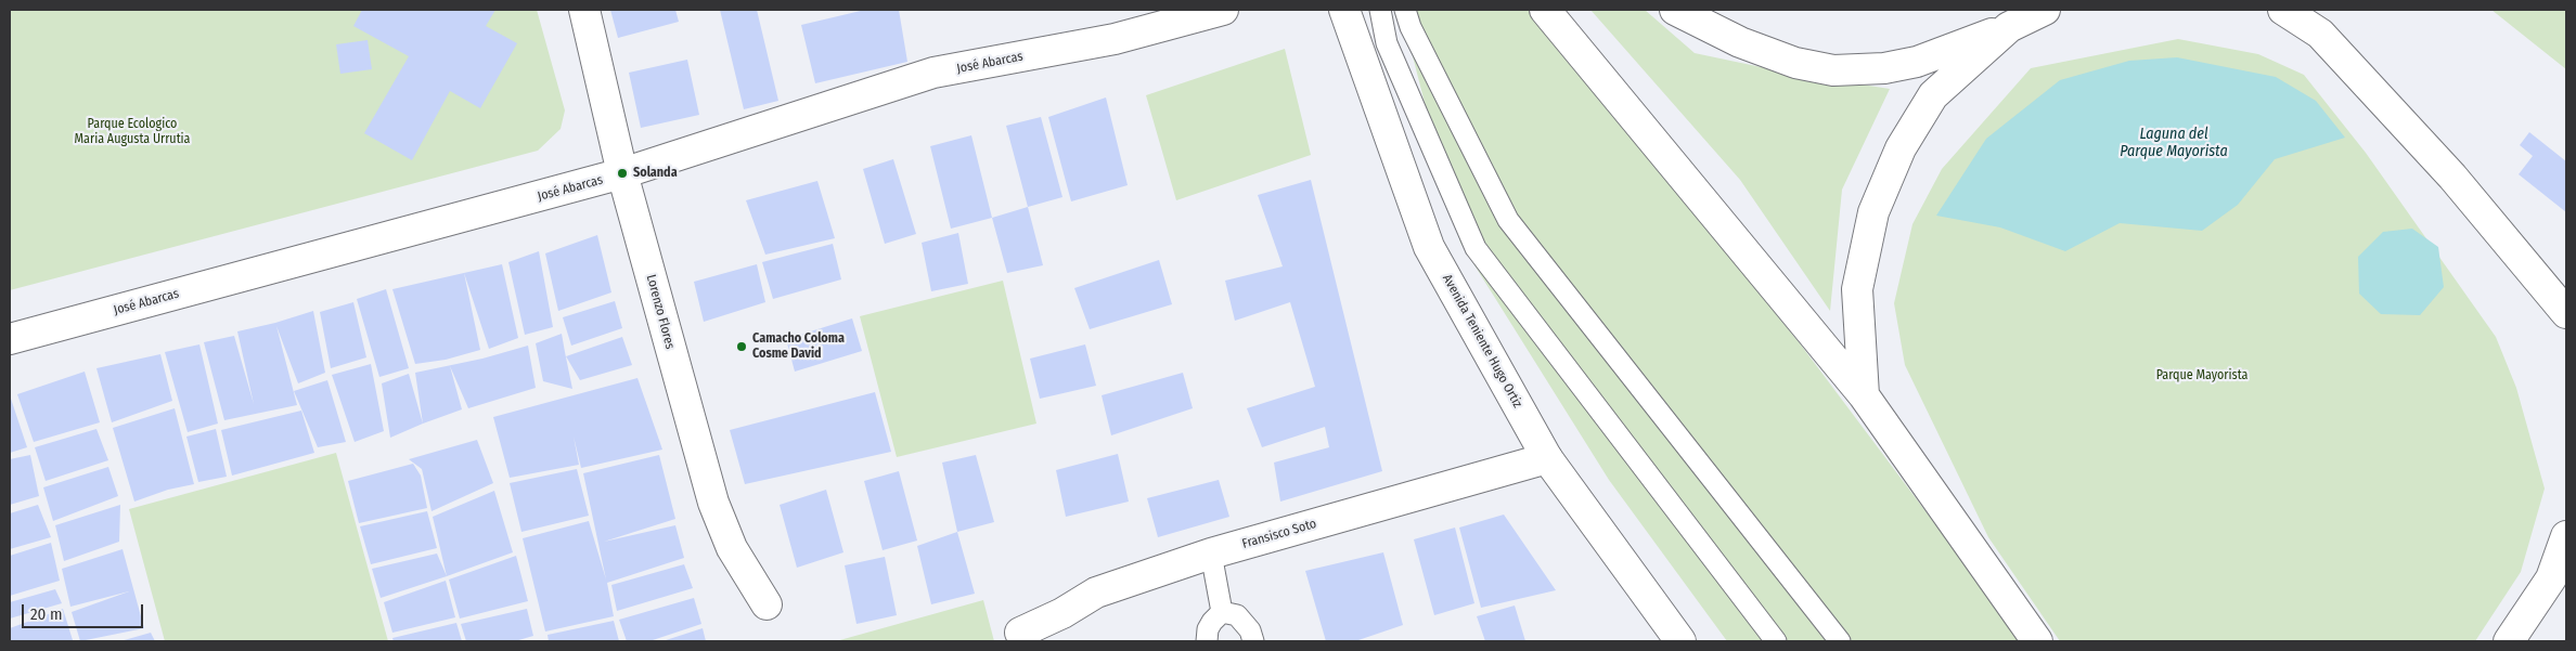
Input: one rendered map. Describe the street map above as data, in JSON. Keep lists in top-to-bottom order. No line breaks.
{"streets":{"main road":["José Abarcas","Lorenzo Flores","Avenida Teniente Hugo Ortiz","Fransisco Soto"]},"crossings":[["José Abarcas","Lorenzo Flores"],["Avenida Teniente Hugo Ortiz","Fransisco Soto"]],"water":["Laguna del Parque Mayorista"],"parks":["Parque Ecologico Maria Augusta Urrutia","Parque Mayorista"],"places":["Solanda","Camacho Coloma Cosme David"],"scale_bar":"20 m"}
